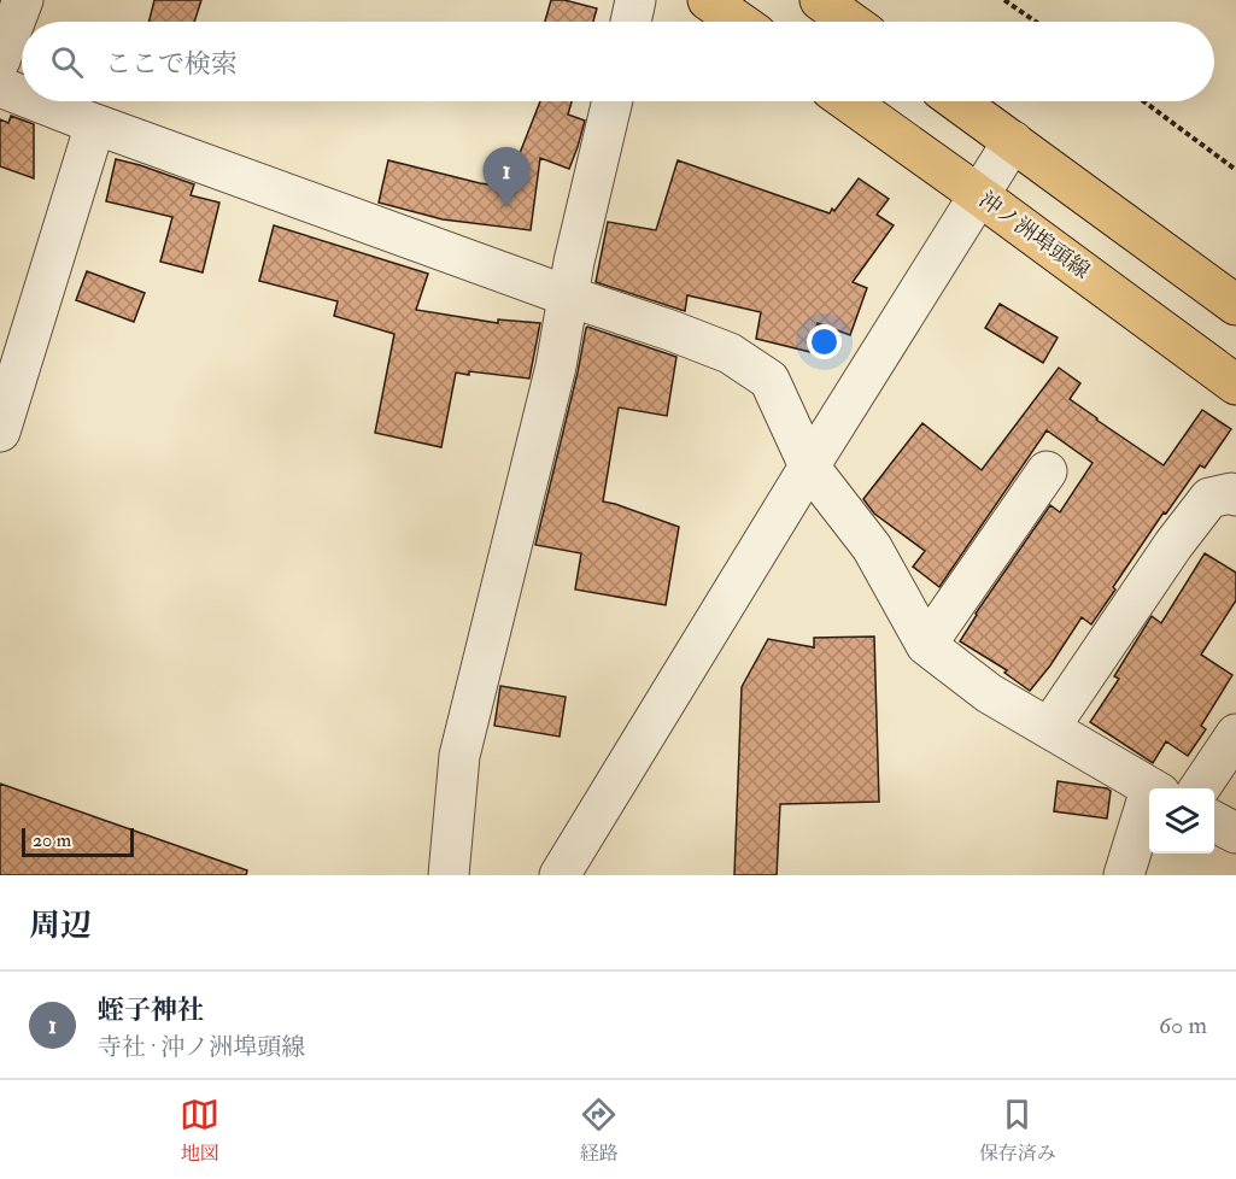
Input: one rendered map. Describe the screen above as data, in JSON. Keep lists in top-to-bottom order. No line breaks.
{"streets":{"main road":["沖ノ洲埠頭線"]},"scale_bar":"20 m","page":{"search":"ここで検索","pins":"1","scale":"20 m","heading":"周辺","list":[{"mark":"1","name":"蛭子神社","note":"寺社 · 沖ノ洲埠頭線","value":"60 m"}],"nav":["地図","経路","保存済み"]}}
